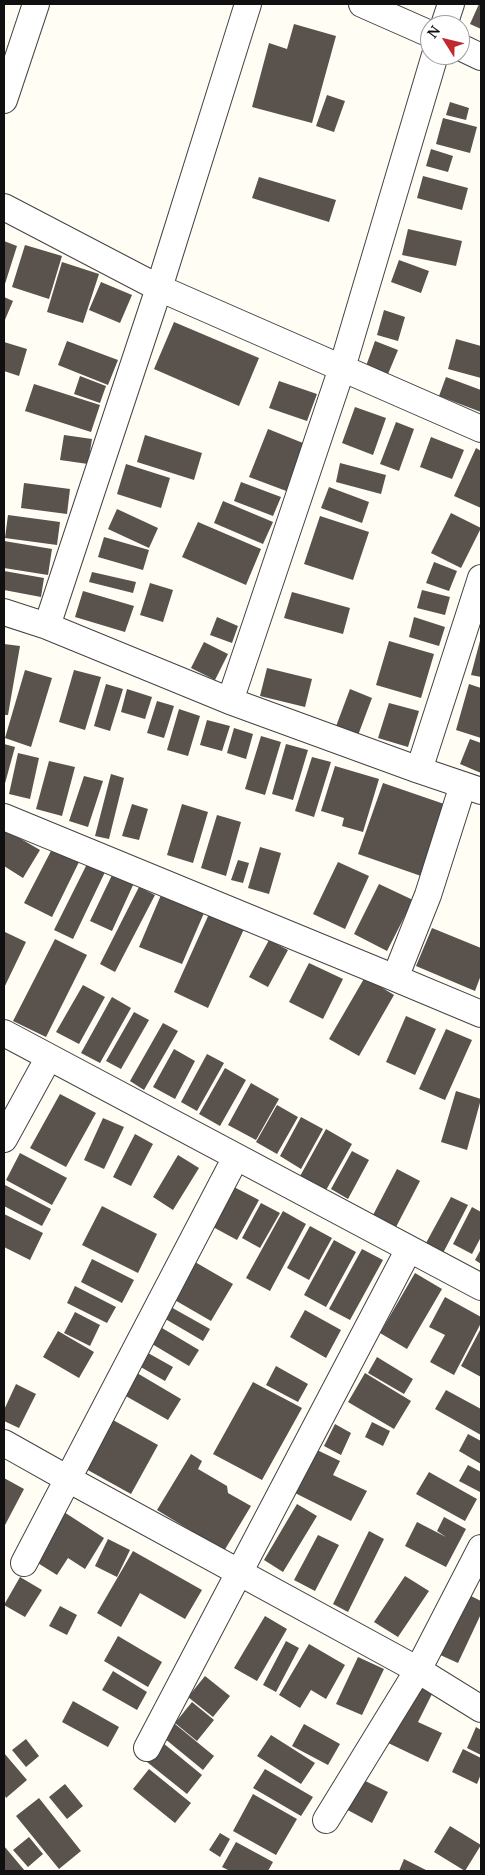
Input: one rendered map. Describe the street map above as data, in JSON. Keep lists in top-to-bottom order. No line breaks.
{"north":"top left"}
